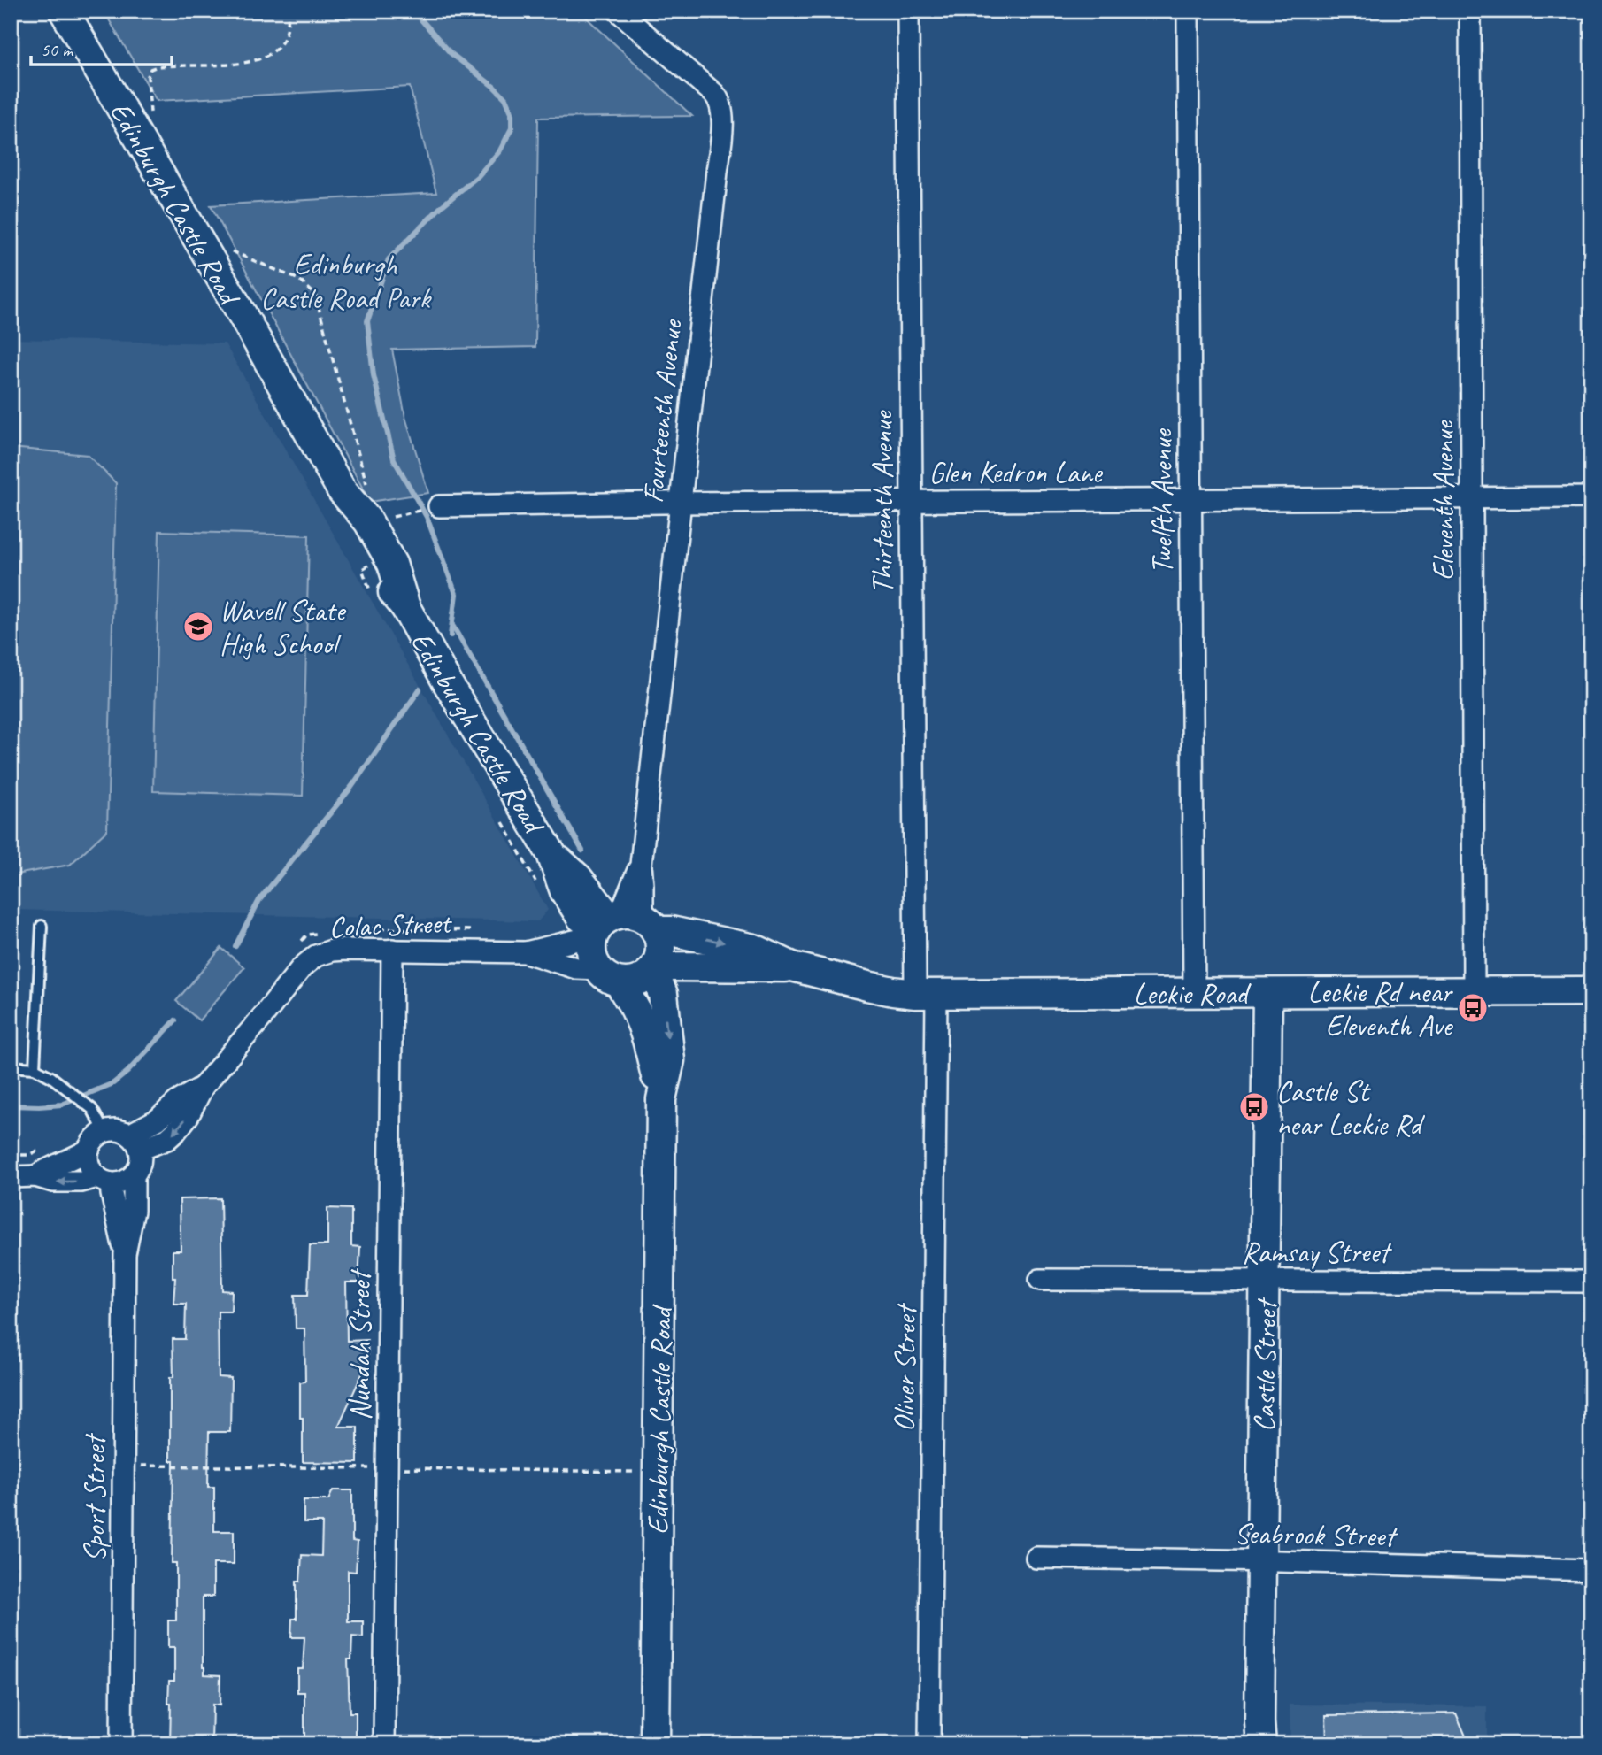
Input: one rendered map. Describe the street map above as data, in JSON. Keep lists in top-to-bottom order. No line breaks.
{"streets":{"street":["Edinburgh Castle Road","Fourteenth Avenue","Glen Kedron Lane","Eleventh Avenue","Twelfth Avenue","Thirteenth Avenue","Colac Street","Leckie Road","Ramsay Street","Nundah Street","Castle Street","Oliver Street","Sport Street","Seabrook Street"]},"crossings":[["Edinburgh Castle Road","Fourteenth Avenue"],["Edinburgh Castle Road","Colac Street"],["Edinburgh Castle Road","Leckie Road"],["Fourteenth Avenue","Glen Kedron Lane"],["Fourteenth Avenue","Colac Street"],["Fourteenth Avenue","Leckie Road"],["Glen Kedron Lane","Eleventh Avenue"],["Glen Kedron Lane","Twelfth Avenue"],["Glen Kedron Lane","Thirteenth Avenue"],["Eleventh Avenue","Leckie Road"],["Twelfth Avenue","Leckie Road"],["Thirteenth Avenue","Leckie Road"],["Thirteenth Avenue","Oliver Street"],["Colac Street","Leckie Road"],["Colac Street","Nundah Street"],["Colac Street","Sport Street"],["Leckie Road","Castle Street"],["Leckie Road","Oliver Street"],["Ramsay Street","Castle Street"],["Castle Street","Seabrook Street"]],"parks":["Edinburgh Castle Road Park"],"places":{"school or university":["Wavell State High School"],"bus stop":["Leckie Rd near Eleventh Ave","Castle St near Leckie Rd"]},"scale_bar":"50 m"}
